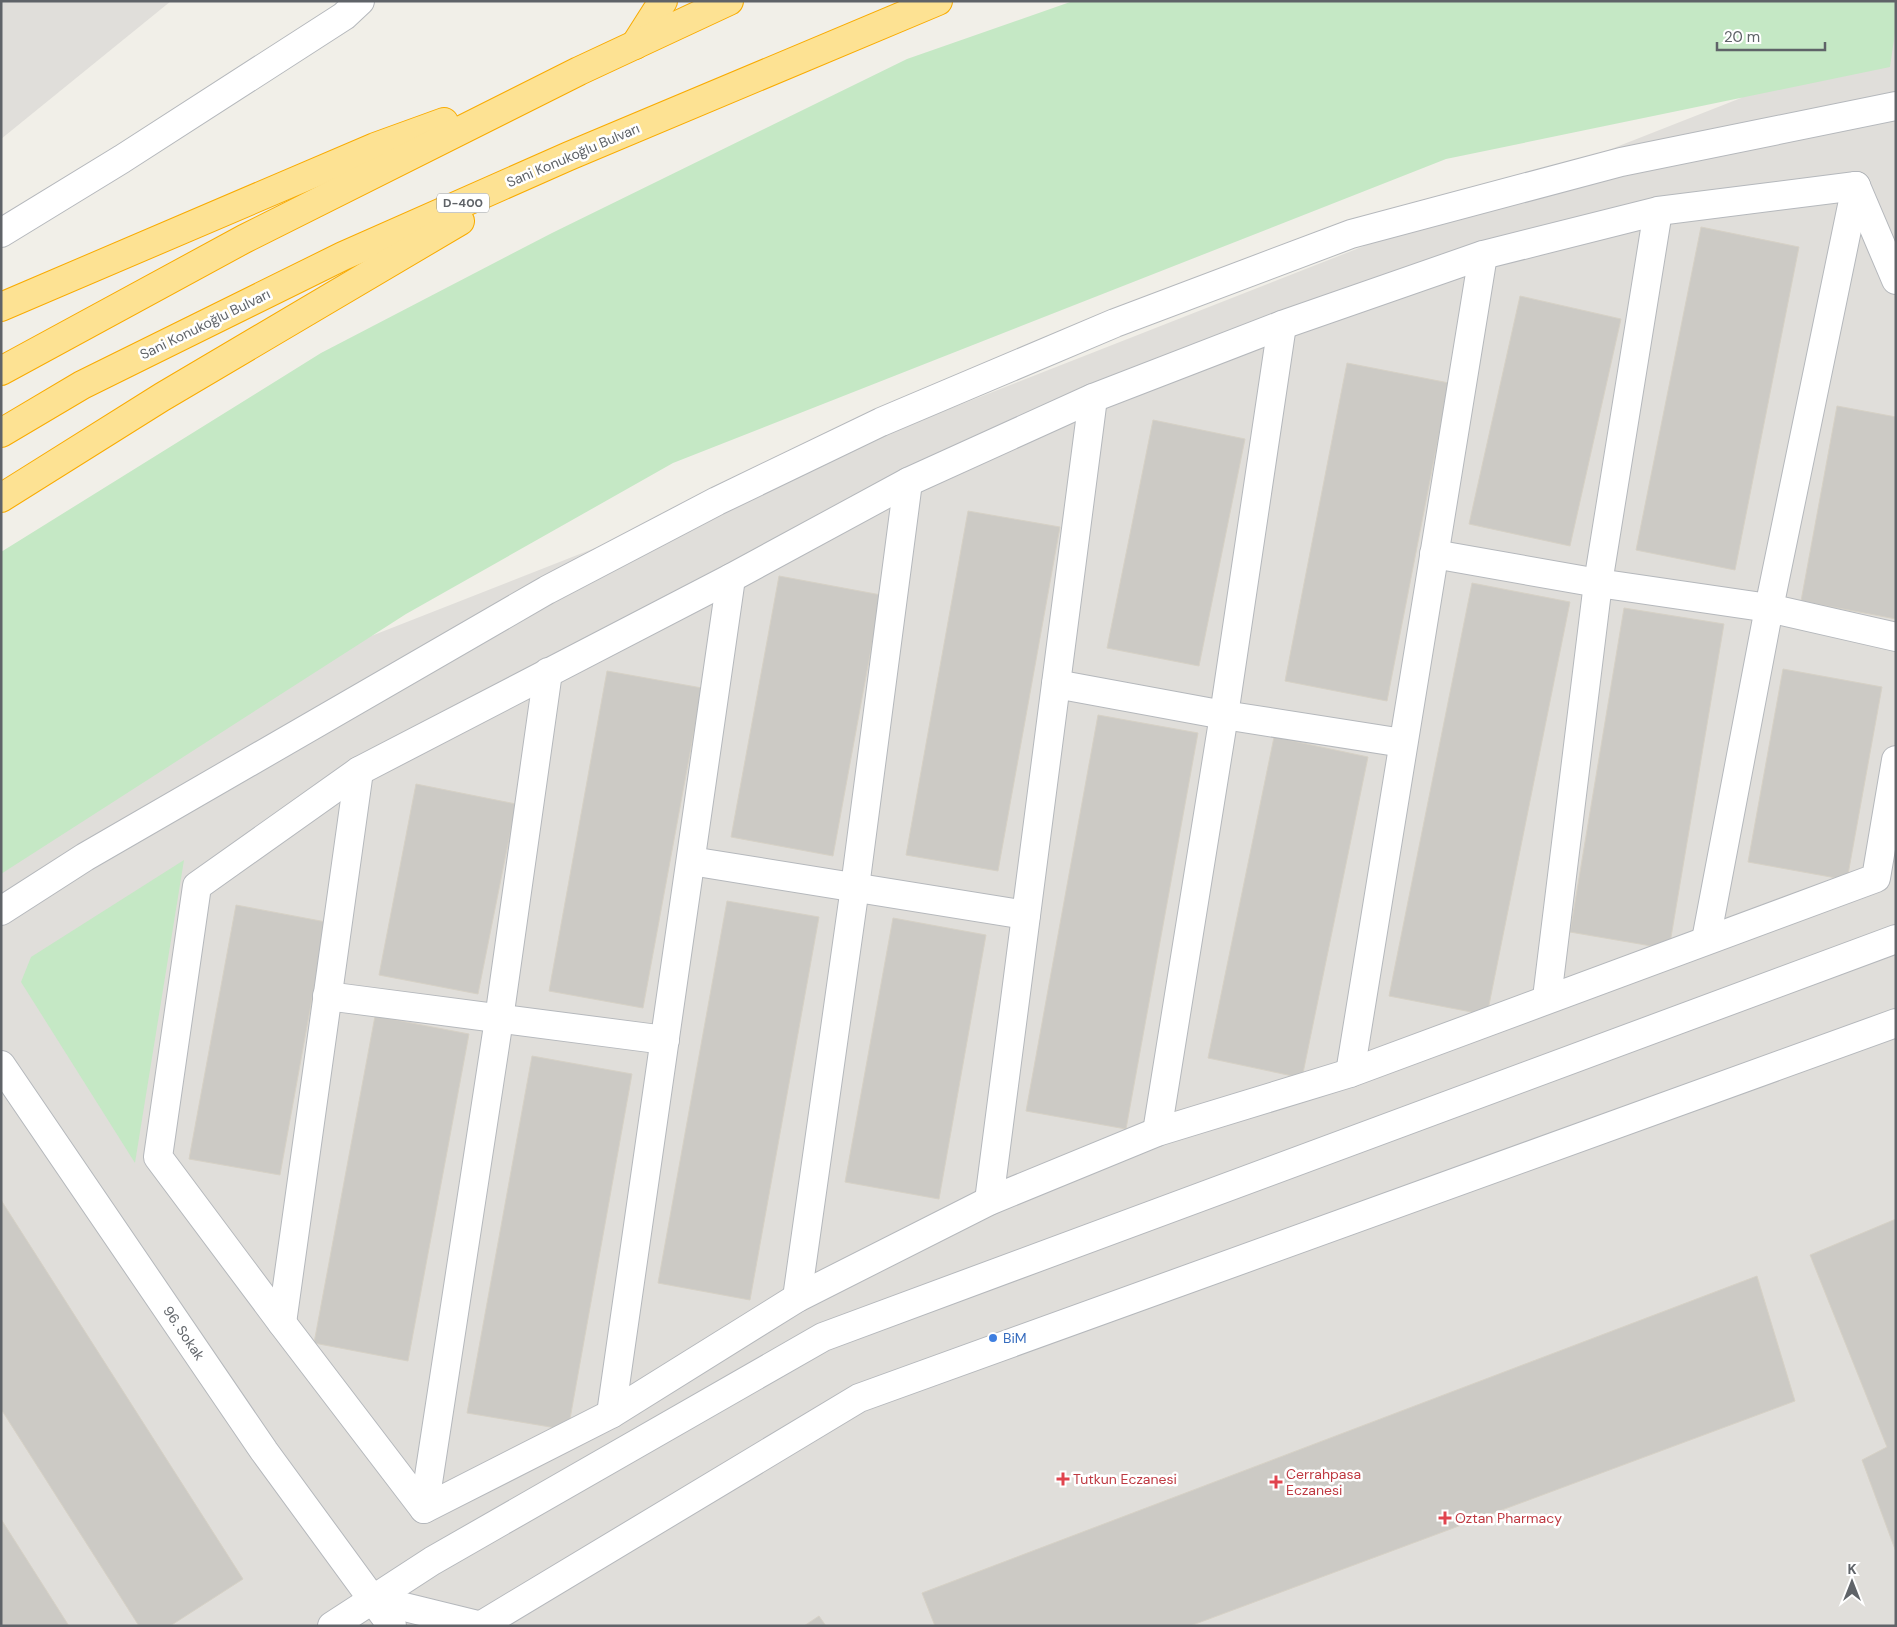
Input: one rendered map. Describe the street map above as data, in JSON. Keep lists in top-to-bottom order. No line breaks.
{"streets":{"highway":["Sani Konukoğlu Bulvarı","D-400"],"street":["96. Sokak"]},"places":{"other":["BiM"],"health":["Tutkun Eczanesi","Cerrahpasa Eczanesi","Oztan Pharmacy"]},"scale_bar":"20 m","north":"top"}
